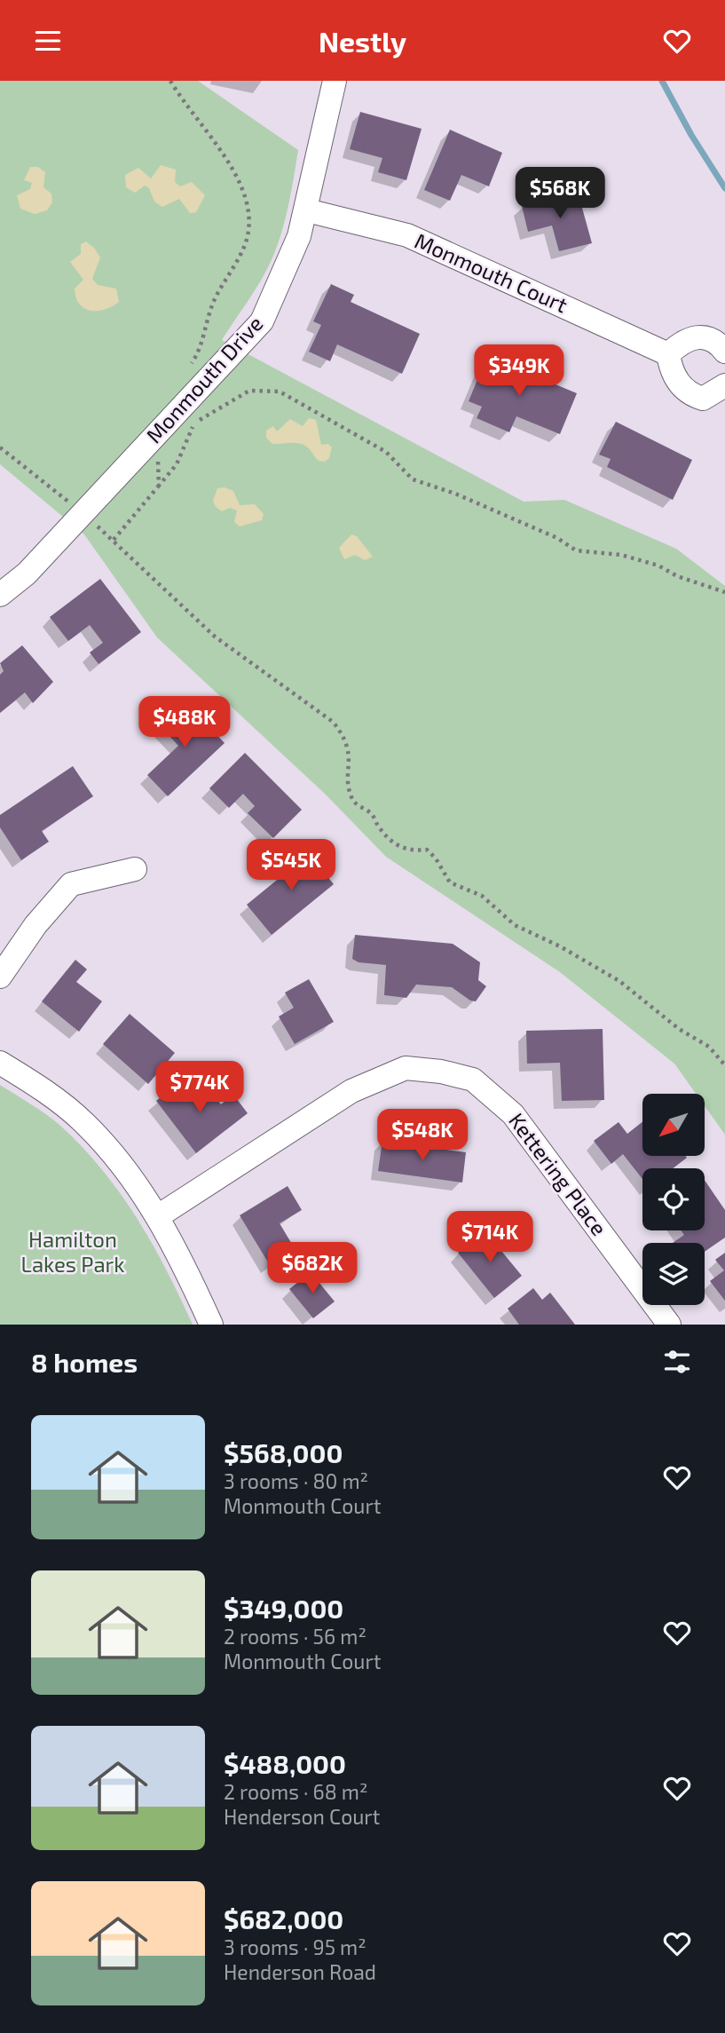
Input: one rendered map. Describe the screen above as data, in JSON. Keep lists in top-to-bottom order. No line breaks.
{"streets":{"street":["Monmouth Court","Monmouth Drive","Kettering Place"]},"crossings":[["Monmouth Court","Monmouth Drive"]],"parks":["Hamilton Lakes Park"],"north":"bottom left","page":{"header":"Nestly","price":["$568K","$349K","$488K","$545K","$774K","$548K","$714K","$682K"],"heading":"8 homes","list":[{"name":"$568,000","note":"3 rooms · 80 m² · Monmouth Court"},{"name":"$349,000","note":"2 rooms · 56 m² · Monmouth Court"},{"name":"$488,000","note":"2 rooms · 68 m² · Henderson Court"},{"name":"$682,000","note":"3 rooms · 95 m² · Henderson Road"}]}}
